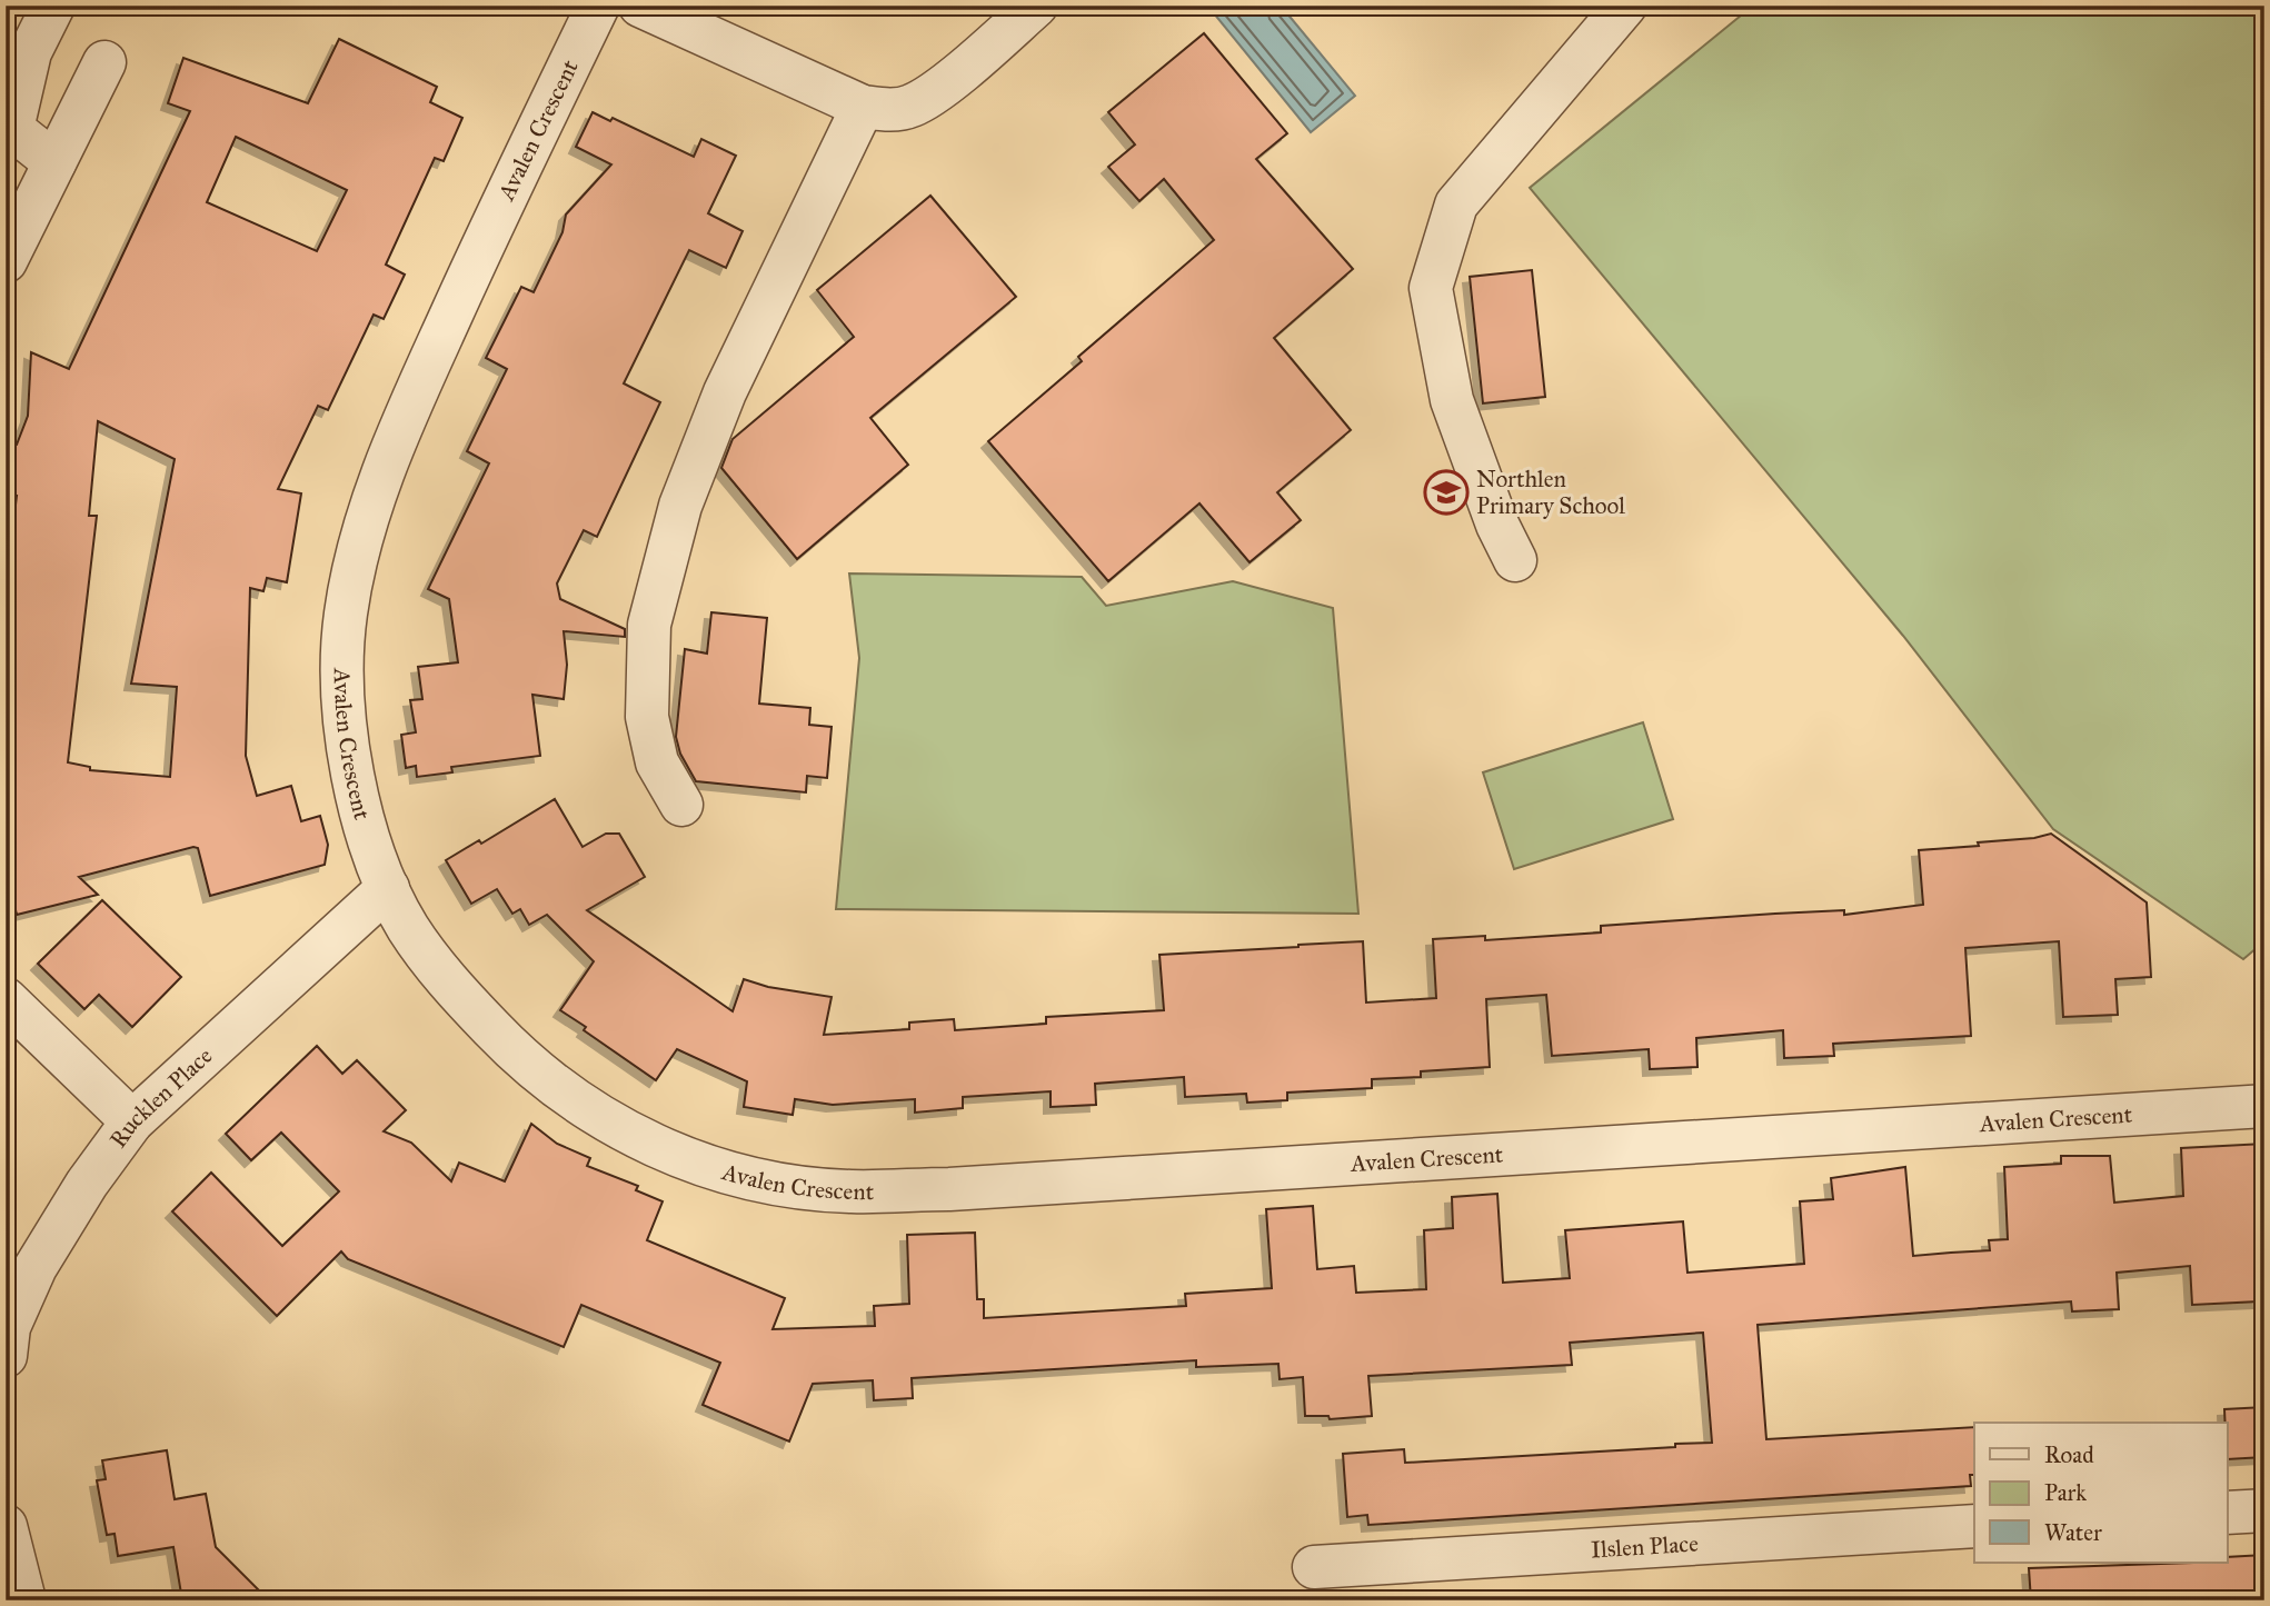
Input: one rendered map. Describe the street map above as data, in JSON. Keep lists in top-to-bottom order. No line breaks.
{"streets":{"street":["Avalen Crescent","Rucklen Place","Ilslen Place"]},"crossings":[["Avalen Crescent","Rucklen Place"]],"places":{"school or university":["Northlen Primary School"]},"legend":["Road","Park","Water"]}
